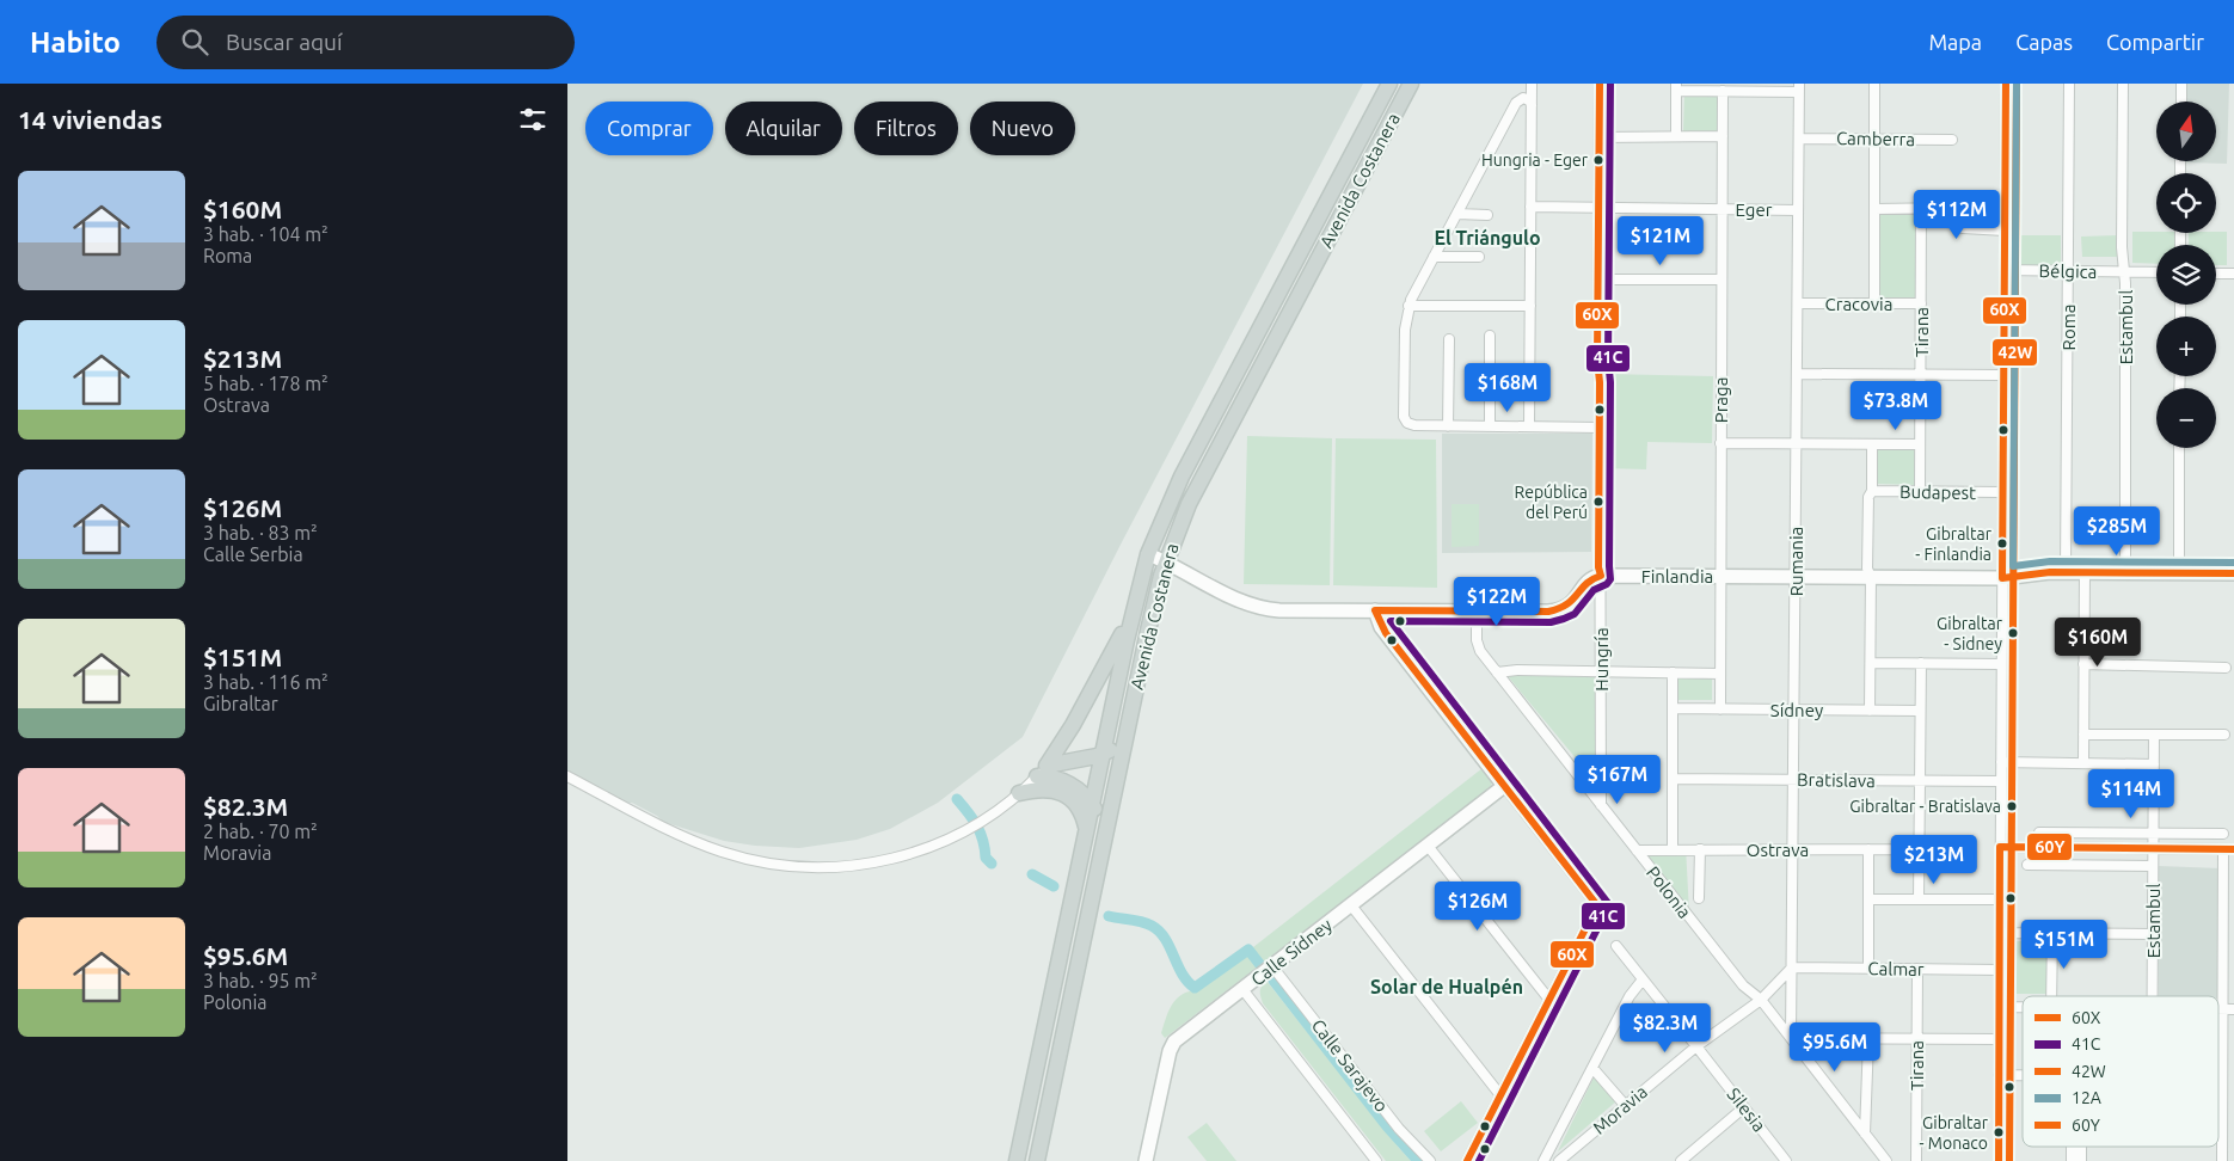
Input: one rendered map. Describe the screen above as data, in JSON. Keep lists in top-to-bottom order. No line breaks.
{"streets":{"main road":["Avenida Costanera"],"street":["Camberra","Eger","Bélgica","Cracovia","Roma","Estambul","Tirana","Praga","Budapest","Rumania","Finlandia","Hungría","Sídney","Bratislava","Ostrava","Polonia","Calle Sídney","Calmar","Calle Sarajevo","Moravia","Silesia"]},"crossings":[["Camberra","Rumania"],["Eger","Praga"],["Eger","Rumania"],["Eger","Hungría"],["Bélgica","Roma"],["Bélgica","Estambul"],["Cracovia","Tirana"],["Cracovia","Rumania"],["Roma","Finlandia"],["Estambul","Finlandia"],["Tirana","Budapest"],["Tirana","Calmar"],["Praga","Finlandia"],["Praga","Sídney"],["Rumania","Finlandia"],["Rumania","Sídney"],["Rumania","Bratislava"],["Rumania","Ostrava"],["Rumania","Polonia"],["Rumania","Calmar"],["Rumania","Moravia"],["Finlandia","Hungría"],["Hungría","Polonia"],["Ostrava","Polonia"],["Polonia","Moravia"],["Calle Sídney","Calle Sarajevo"],["Calmar","Moravia"],["Moravia","Silesia"]],"districts":["El Triángulo","Solar de Hualpén"],"places":["Hungria - Eger","República del Perú","Gibraltar - Finlandia","Gibraltar - Sidney","Gibraltar - Bratislava","Gibraltar - Monaco"],"lines":["transit line 60X","transit line 41C","transit line 42W","transit line 12A","transit line 60Y"],"legend":["60X","41C","42W","12A","60Y"],"north":"top","page":{"header":"Habito","search":"Buscar aquí","nav":["Mapa","Capas","Compartir"],"heading":"14 viviendas","map_buttons":["+","−"],"chip":["Comprar","Alquilar","Filtros","Nuevo"],"list":[{"name":"$160M","note":"3 hab. · 104 m² · Roma"},{"name":"$213M","note":"5 hab. · 178 m² · Ostrava"},{"name":"$126M","note":"3 hab. · 83 m² · Calle Serbia"},{"name":"$151M","note":"3 hab. · 116 m² · Gibraltar"},{"name":"$82.3M","note":"2 hab. · 70 m² · Moravia"},{"name":"$95.6M","note":"3 hab. · 95 m² · Polonia"}],"price":["$112M","$121M","$168M","$73.8M","$285M","$122M","$160M","$167M","$114M","$213M","$126M","$151M","$82.3M","$95.6M"]}}
